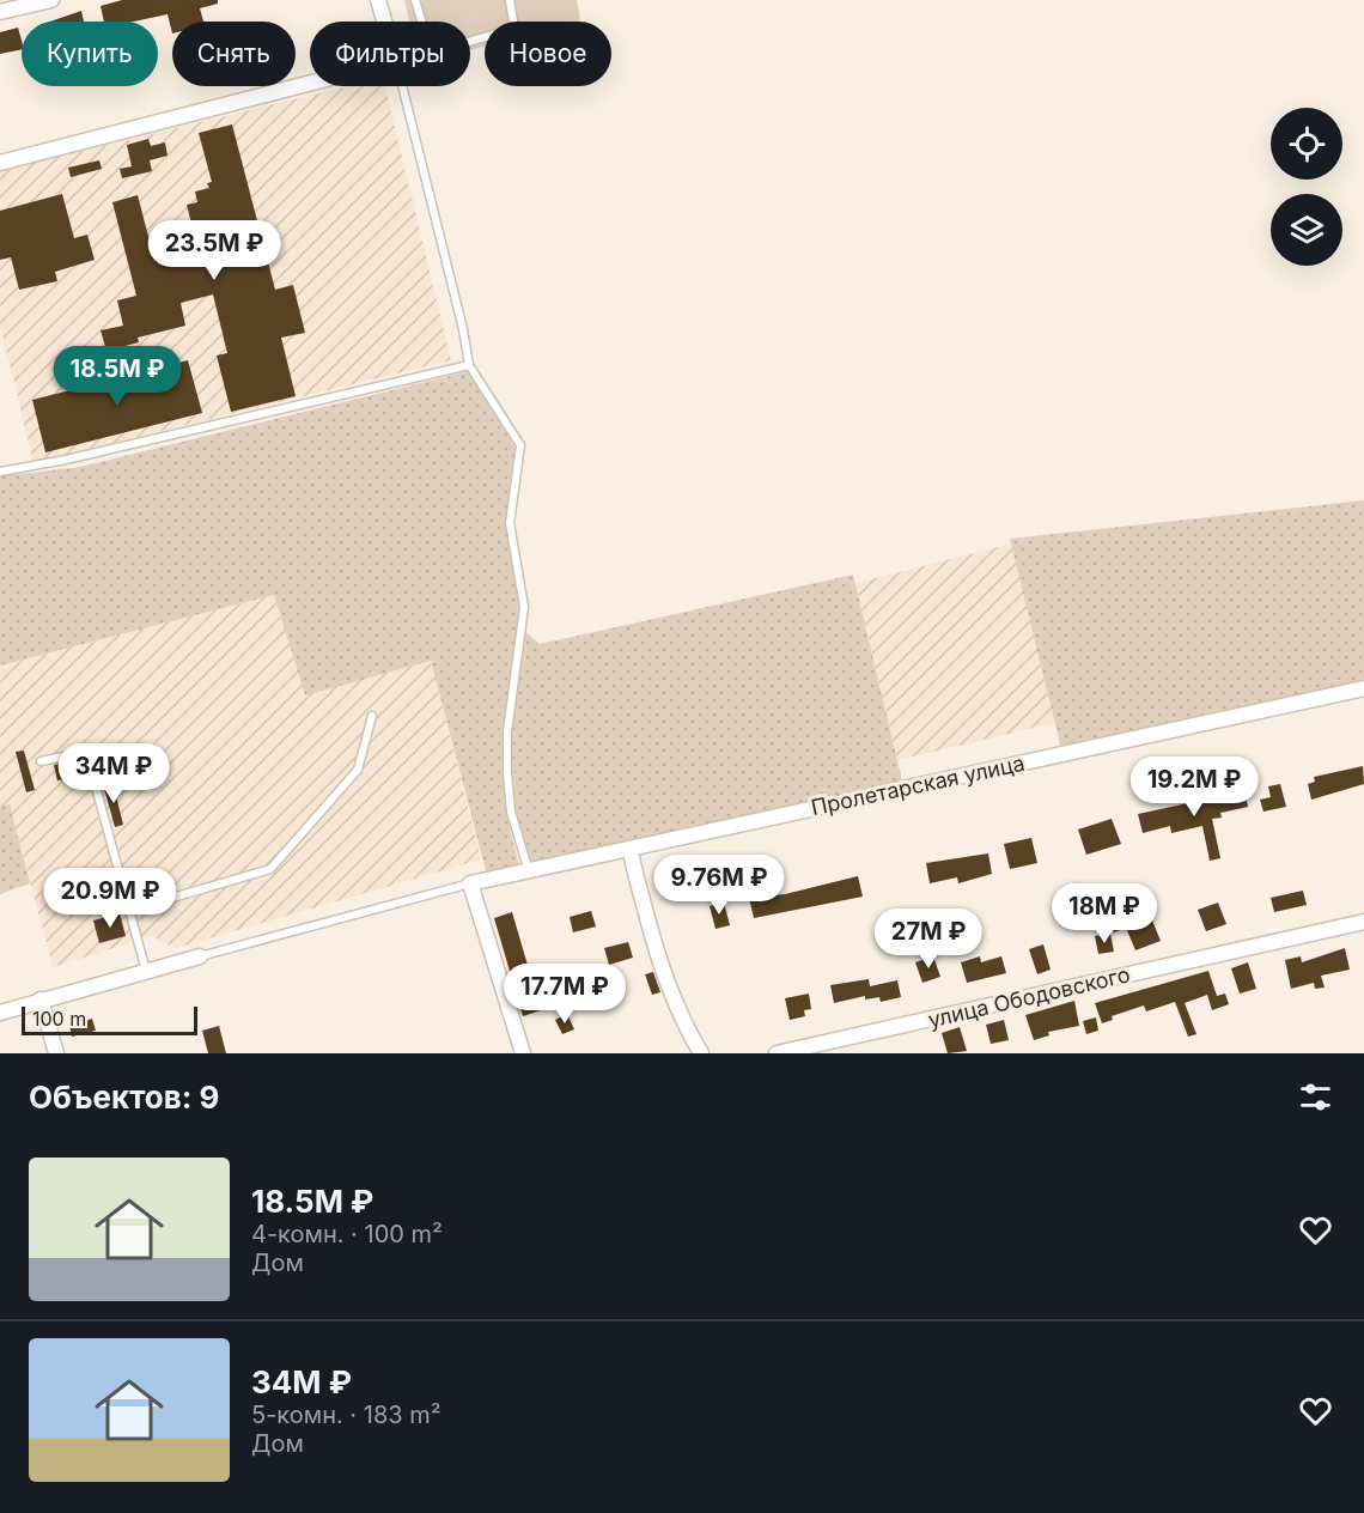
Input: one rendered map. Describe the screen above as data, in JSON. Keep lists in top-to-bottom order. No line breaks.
{"streets":{"street":["Пролетарская улица","улица Ободовского"]},"scale_bar":"100 m","page":{"chip":["Купить","Снять","Фильтры","Новое"],"price":["23.5M ₽","18.5M ₽","34M ₽","19.2M ₽","9.76M ₽","20.9M ₽","18M ₽","27M ₽","17.7M ₽"],"scale":"100 m","heading":"Объектов: 9","list":[{"name":"18.5M ₽","note":"4-комн. · 100 m² · Дом"},{"name":"34M ₽","note":"5-комн. · 183 m² · Дом"}]}}
